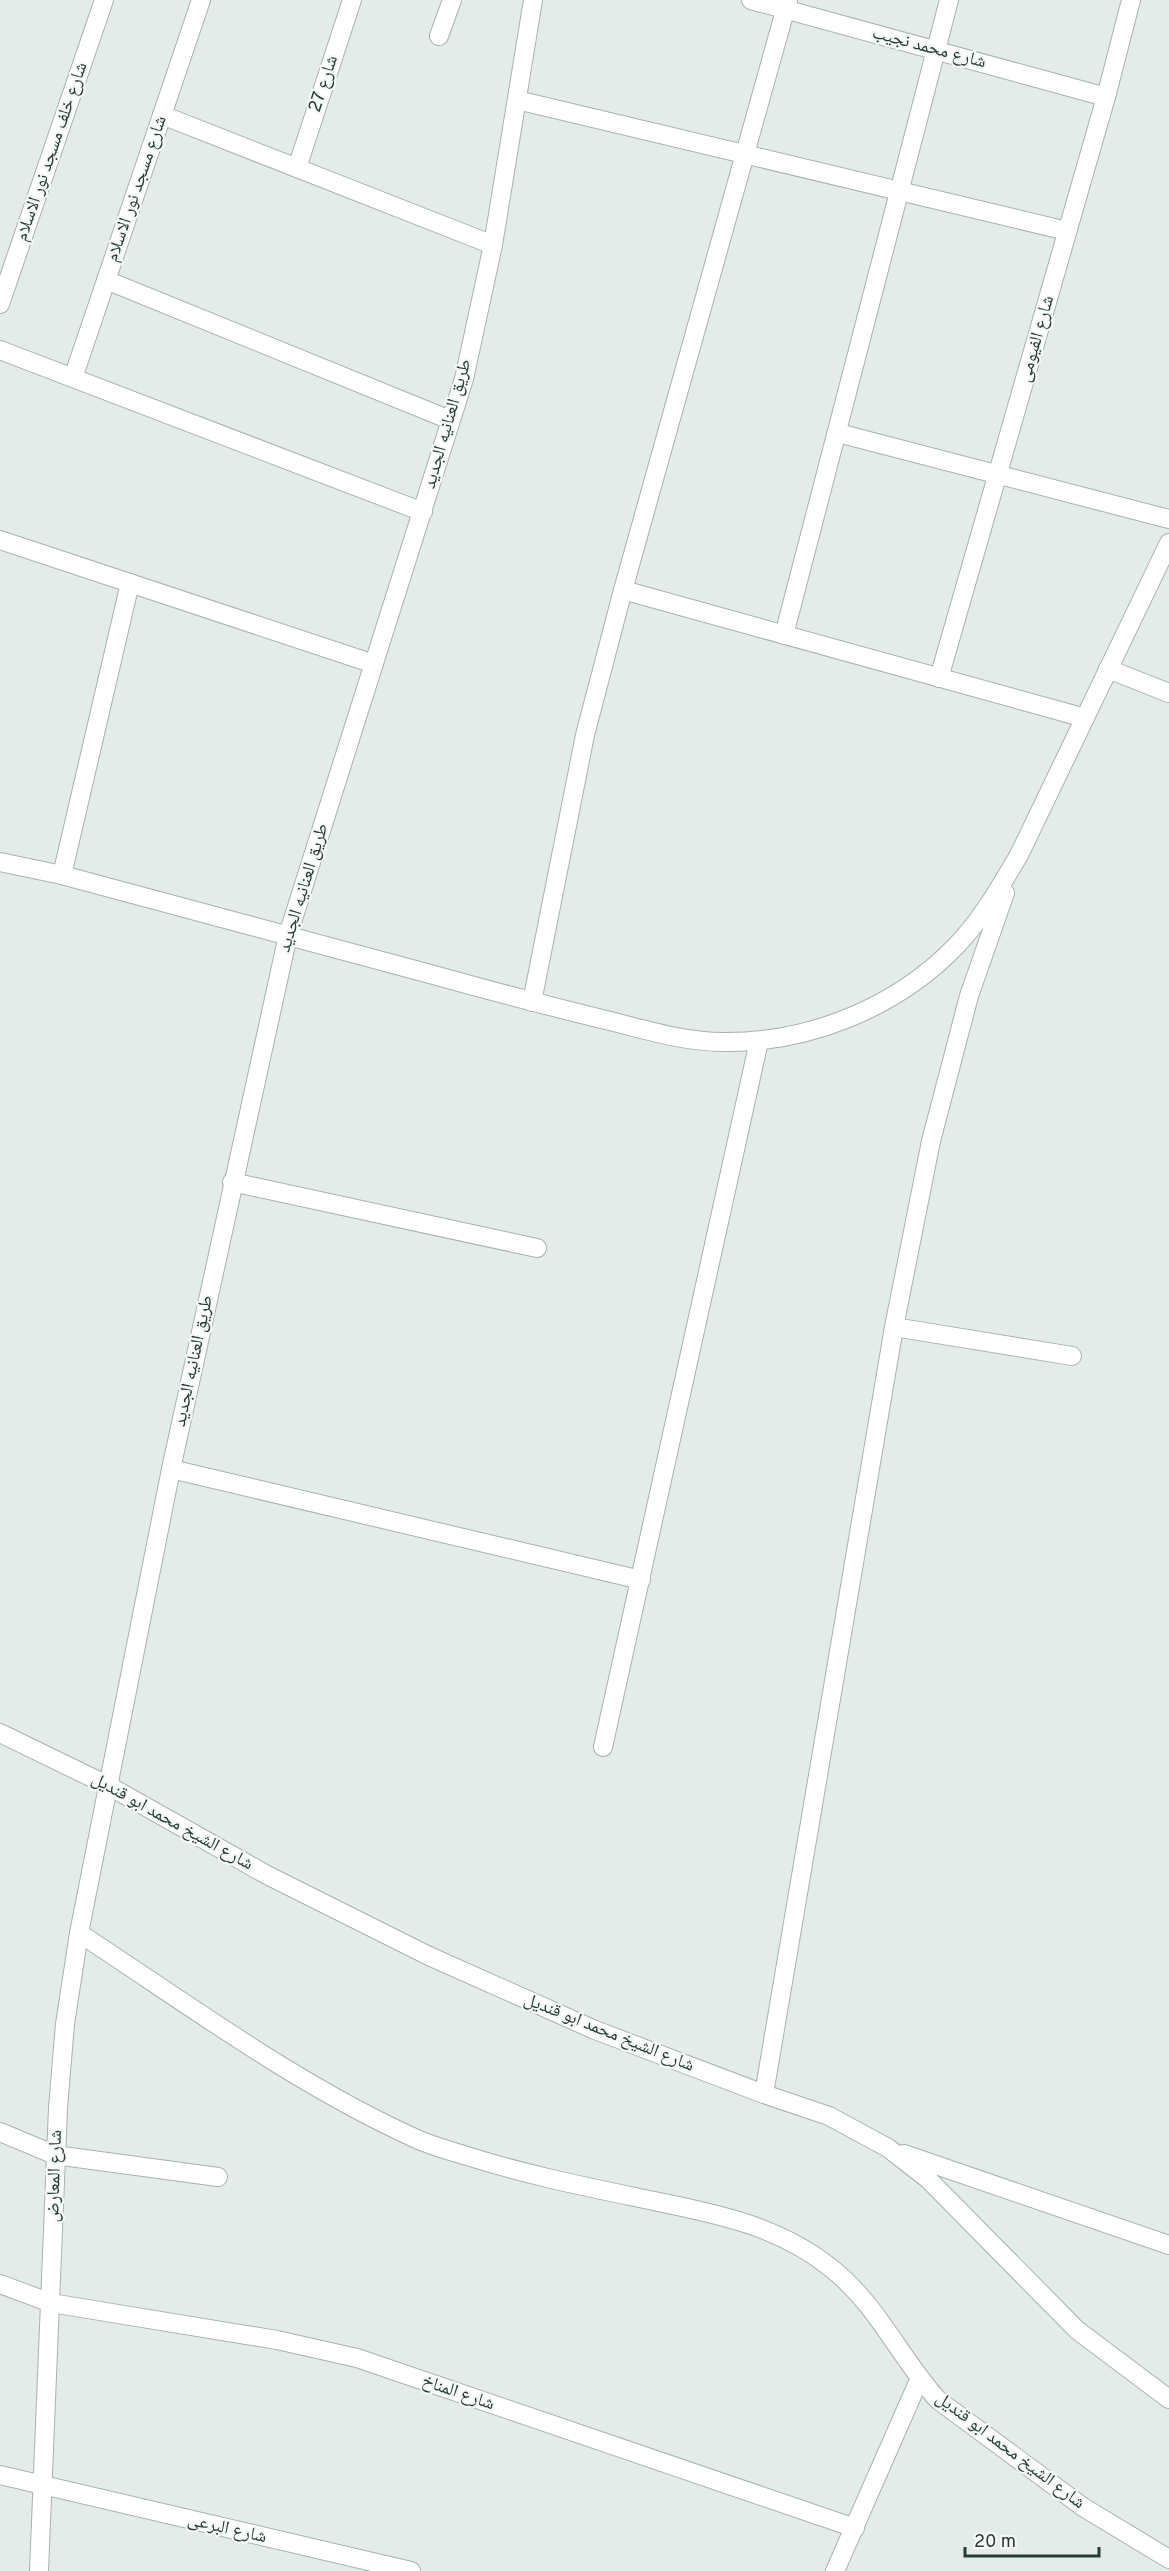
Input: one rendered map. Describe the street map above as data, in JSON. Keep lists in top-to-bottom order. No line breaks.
{"streets":{"street":["شارع محمد نجيب","شارع 27","شارع خلف مسجد نور الاسلام","شارع مسجد نور الاسلام","شارع الفيومى","طريق العنانيه الجديد","شارع الشيخ محمد ابو قنديل","شارع المعارض","شارع المناخ","شارع البرعى"]},"crossings":[["شارع محمد نجيب","شارع الفيومى"],["طريق العنانيه الجديد","شارع الشيخ محمد ابو قنديل"],["طريق العنانيه الجديد","شارع المعارض"],["شارع الشيخ محمد ابو قنديل","شارع المعارض"],["شارع المعارض","شارع المناخ"],["شارع المعارض","شارع البرعى"]],"scale_bar":"20 m"}
